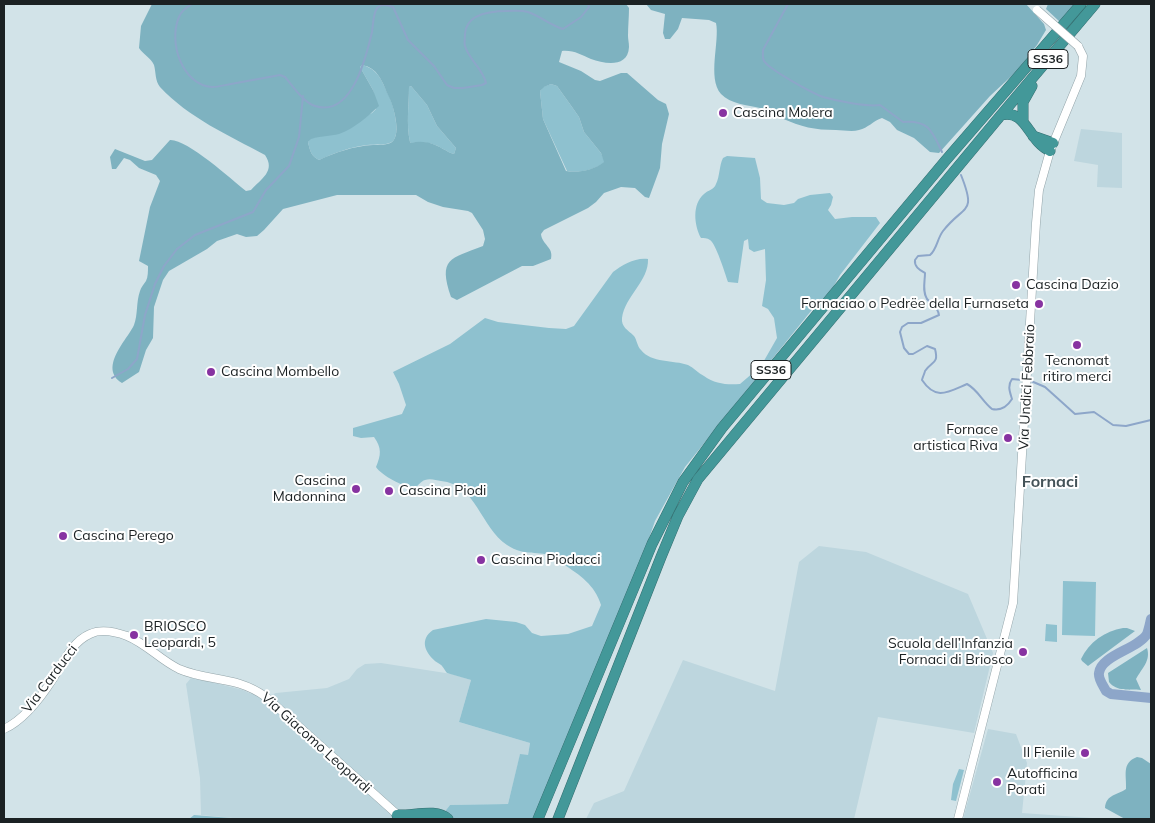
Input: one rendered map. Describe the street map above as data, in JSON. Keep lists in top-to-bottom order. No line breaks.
{"streets":{"highway":["SS36"],"street":["Via Undici Febbraio","Via Carducci","Via Giacomo Leopardi"]},"crossings":[["Via Carducci","Via Giacomo Leopardi"]],"districts":["Fornaci"],"places":["Cascina Molera","Cascina Dazio","Fornaciao o Pedrëe della Furnaseta","Tecnomat ritiro merci","Cascina Mombello","Fornace artistica Riva","Cascina Madonnina","Cascina Piodi","Cascina Perego","Cascina Piodacci","BRIOSCO Leopardi, 5","Scuola dell’Infanzia Fornaci di Briosco","Il Fienile","Autofficina Porati"]}
